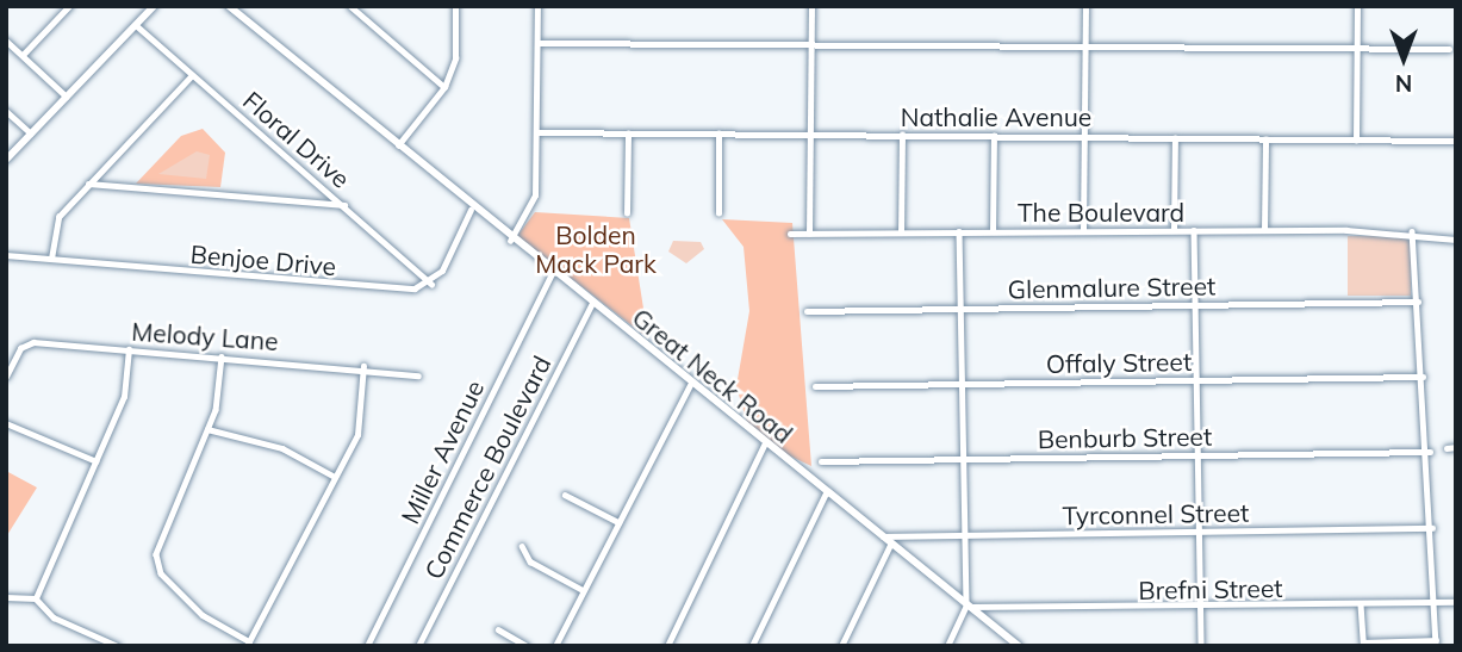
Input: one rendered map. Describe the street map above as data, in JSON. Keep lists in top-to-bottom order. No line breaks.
{"streets":{"main road":["Great Neck Road"],"street":["Nathalie Avenue","Floral Drive","The Boulevard","Benjoe Drive","Glenmalure Street","Melody Lane","Offaly Street","Benburb Street","Miller Avenue","Commerce Boulevard","Tyrconnel Street","Brefni Street"]},"crossings":[["Floral Drive","Benjoe Drive"],["Great Neck Road","Miller Avenue"],["Great Neck Road","Commerce Boulevard"],["Great Neck Road","Tyrconnel Street"],["Great Neck Road","Brefni Street"]],"parks":["Bolden Mack Park"],"north":"bottom"}
